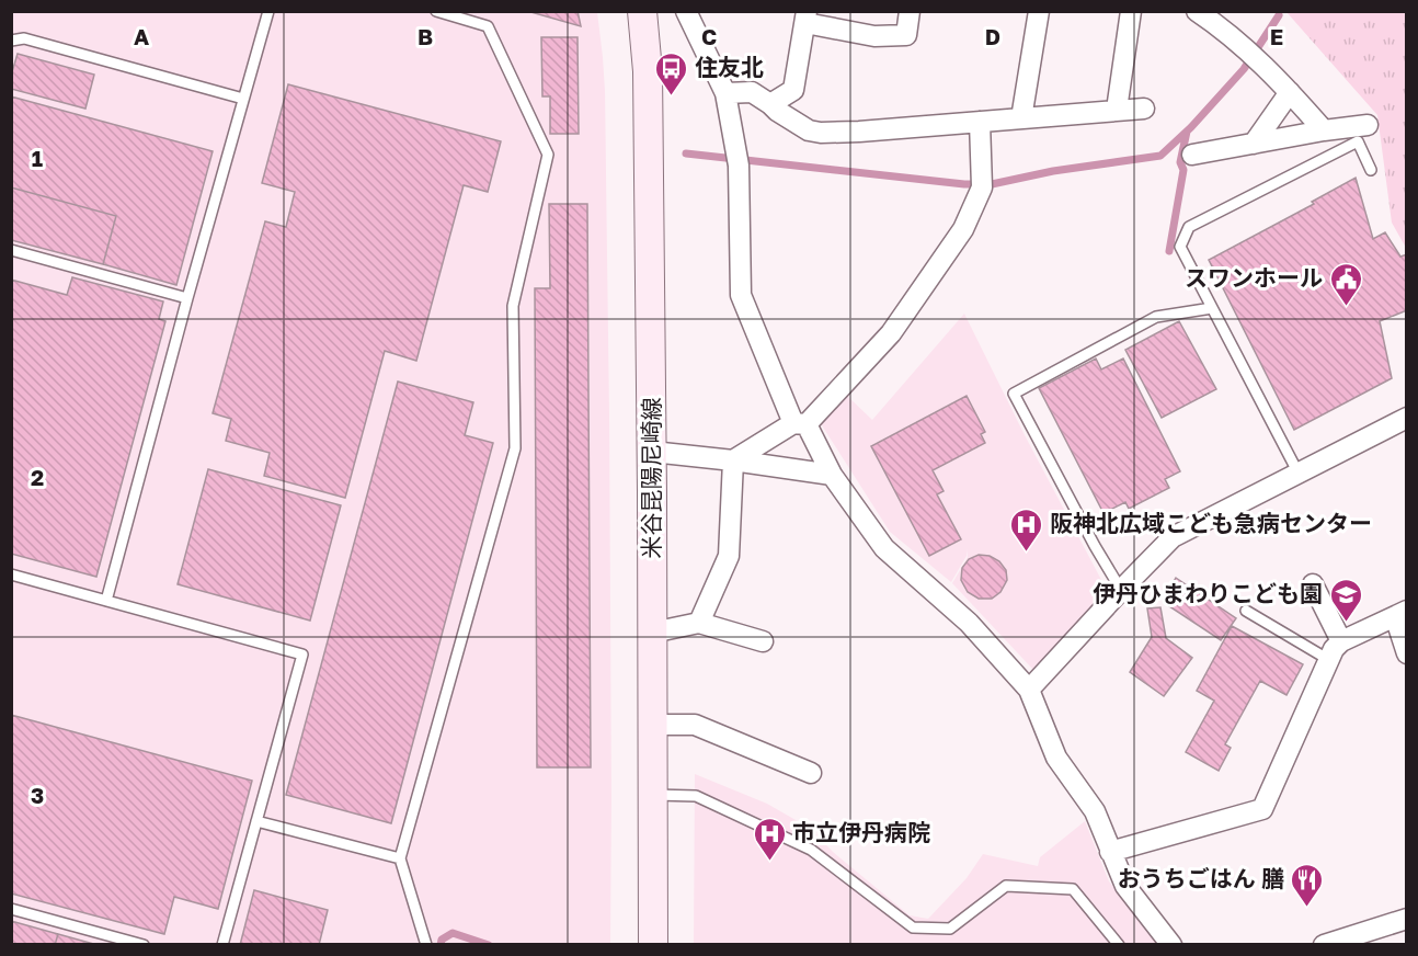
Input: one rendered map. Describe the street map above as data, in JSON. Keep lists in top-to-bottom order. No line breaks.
{"streets":{"main road":["米谷昆陽尼崎線"]},"places":{"bus stop":["住友北"],"public building":["スワンホール"],"hospital":["阪神北広域こども急病センター","市立伊丹病院"],"school or university":["伊丹ひまわりこども園"],"restaurant":["おうちごはん 膳"]},"grid":{"columns":["A","B","C","D","E"],"rows":["1","2","3"]}}
